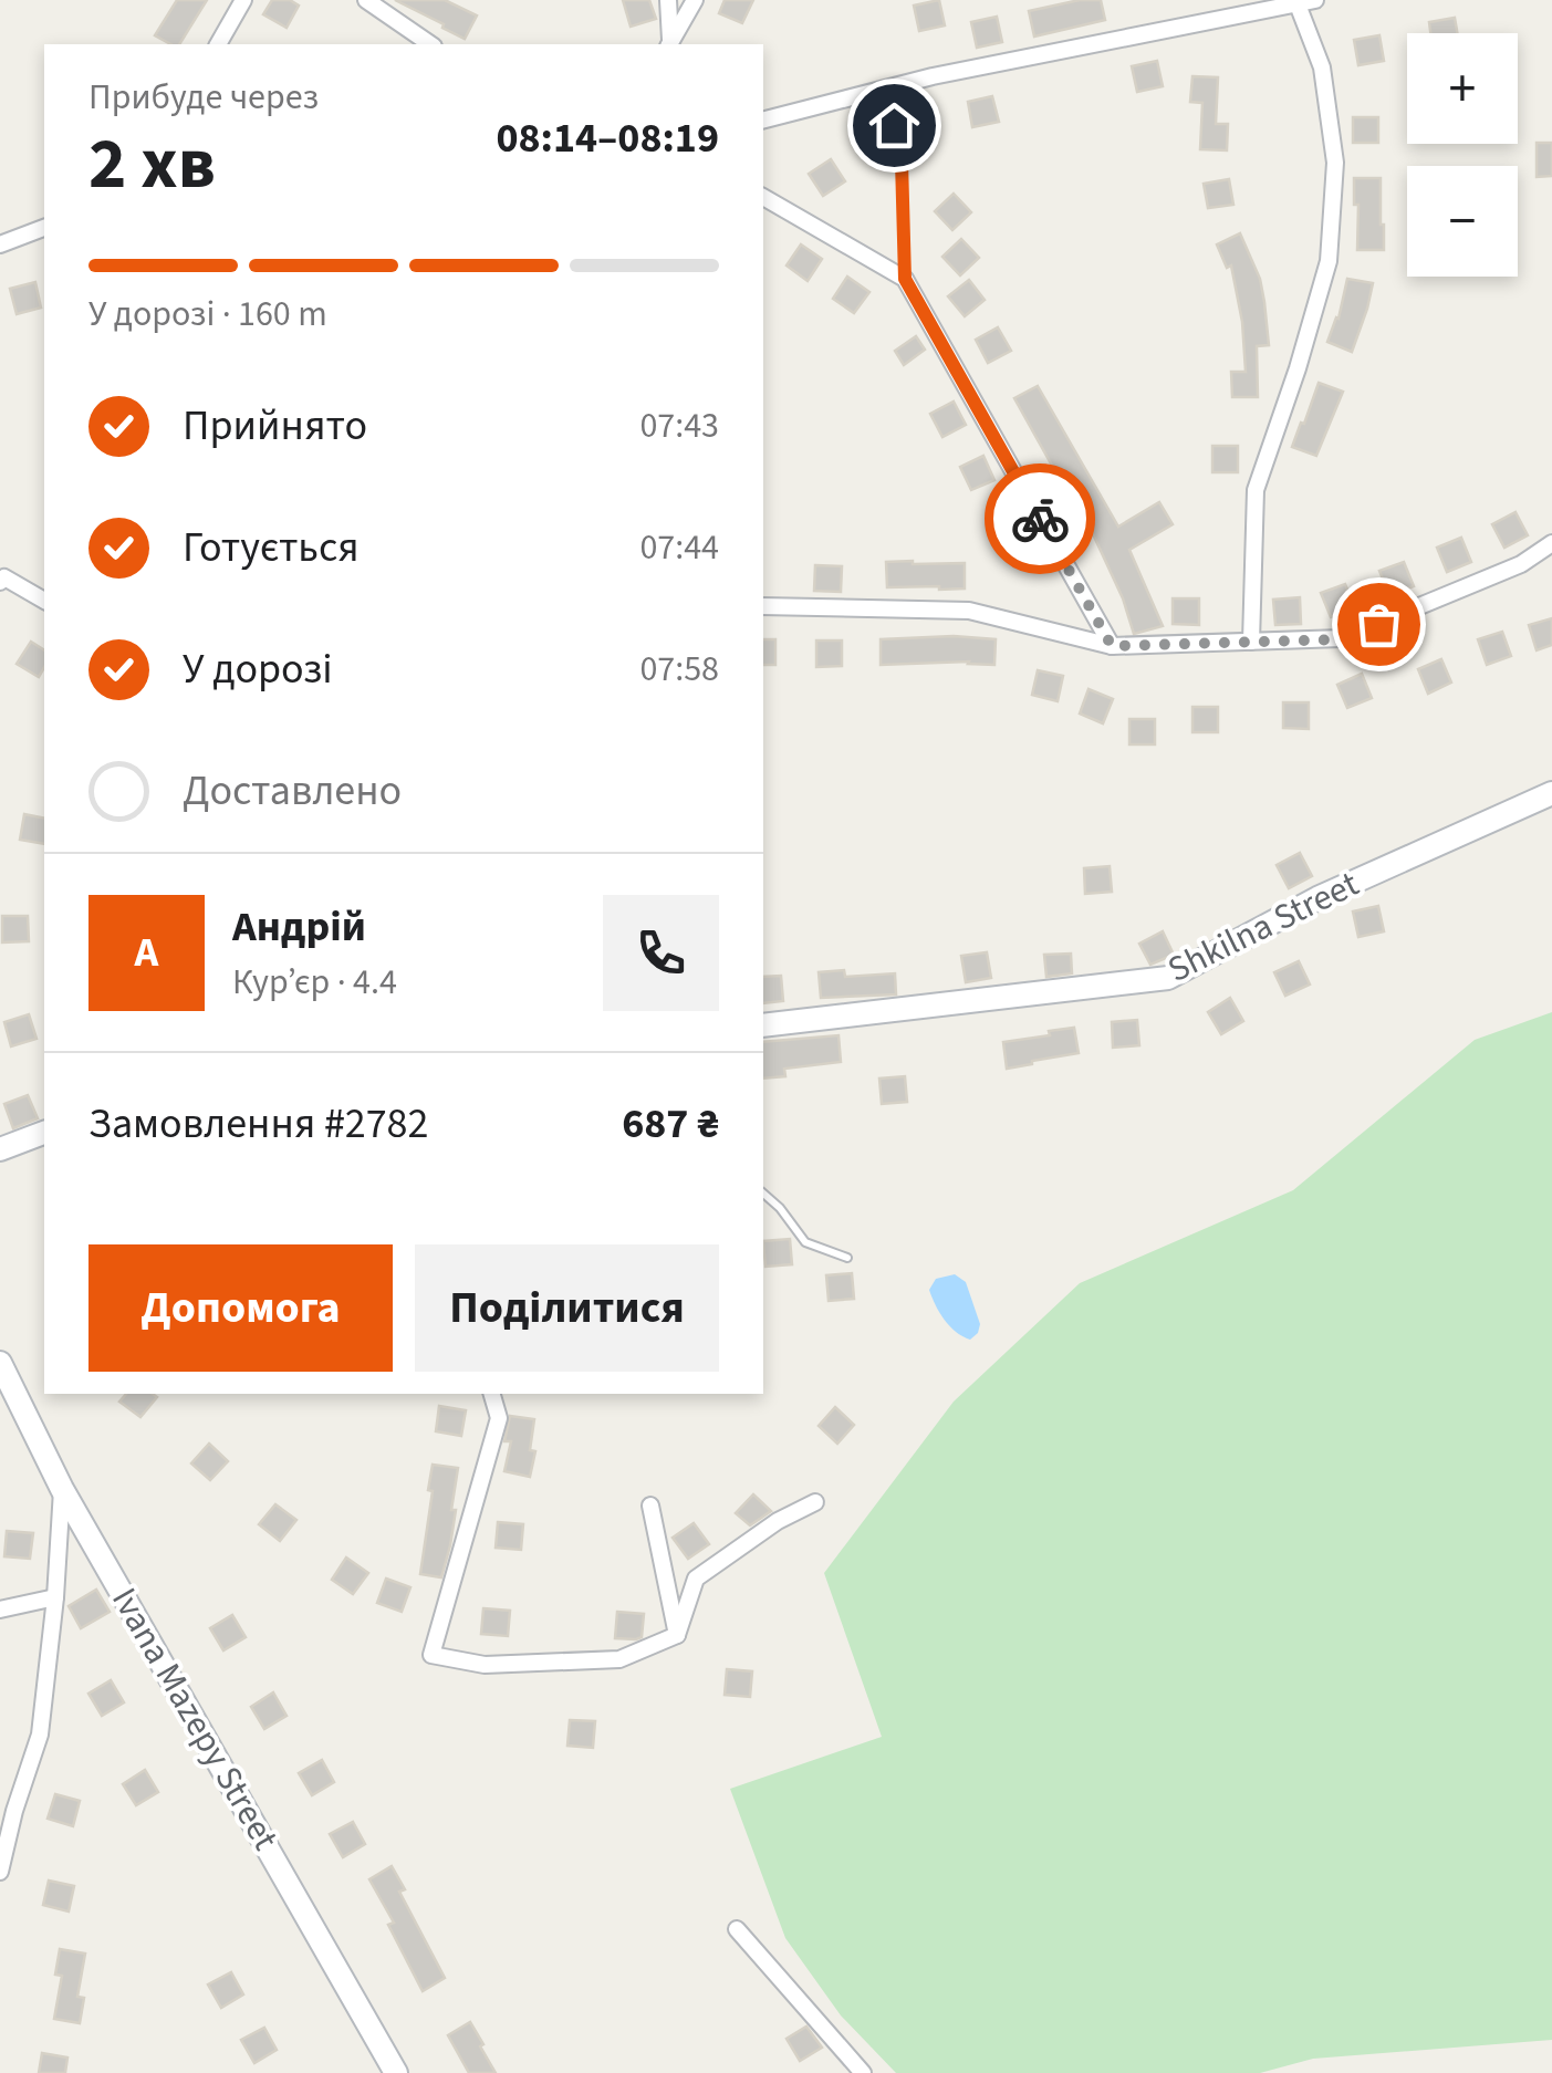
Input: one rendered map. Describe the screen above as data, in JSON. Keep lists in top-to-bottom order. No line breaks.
{"streets":{"street":["Shkilna Street","Ivana Mazepy Street"]},"page":{"map_buttons":["+","−"],"heading":["2 хв","Прибуде через","08:14–08:19"],"panel":["Андрій","Кур’єр · 4.4","Замовлення #2782","687 ₴"],"bar":"У дорозі · 160 m","list":[["Прийнято","07:43"],["Готується","07:44"],["У дорозі","07:58"],"Доставлено"],"round":"А","buttons":["Допомога","Поділитися"]}}
